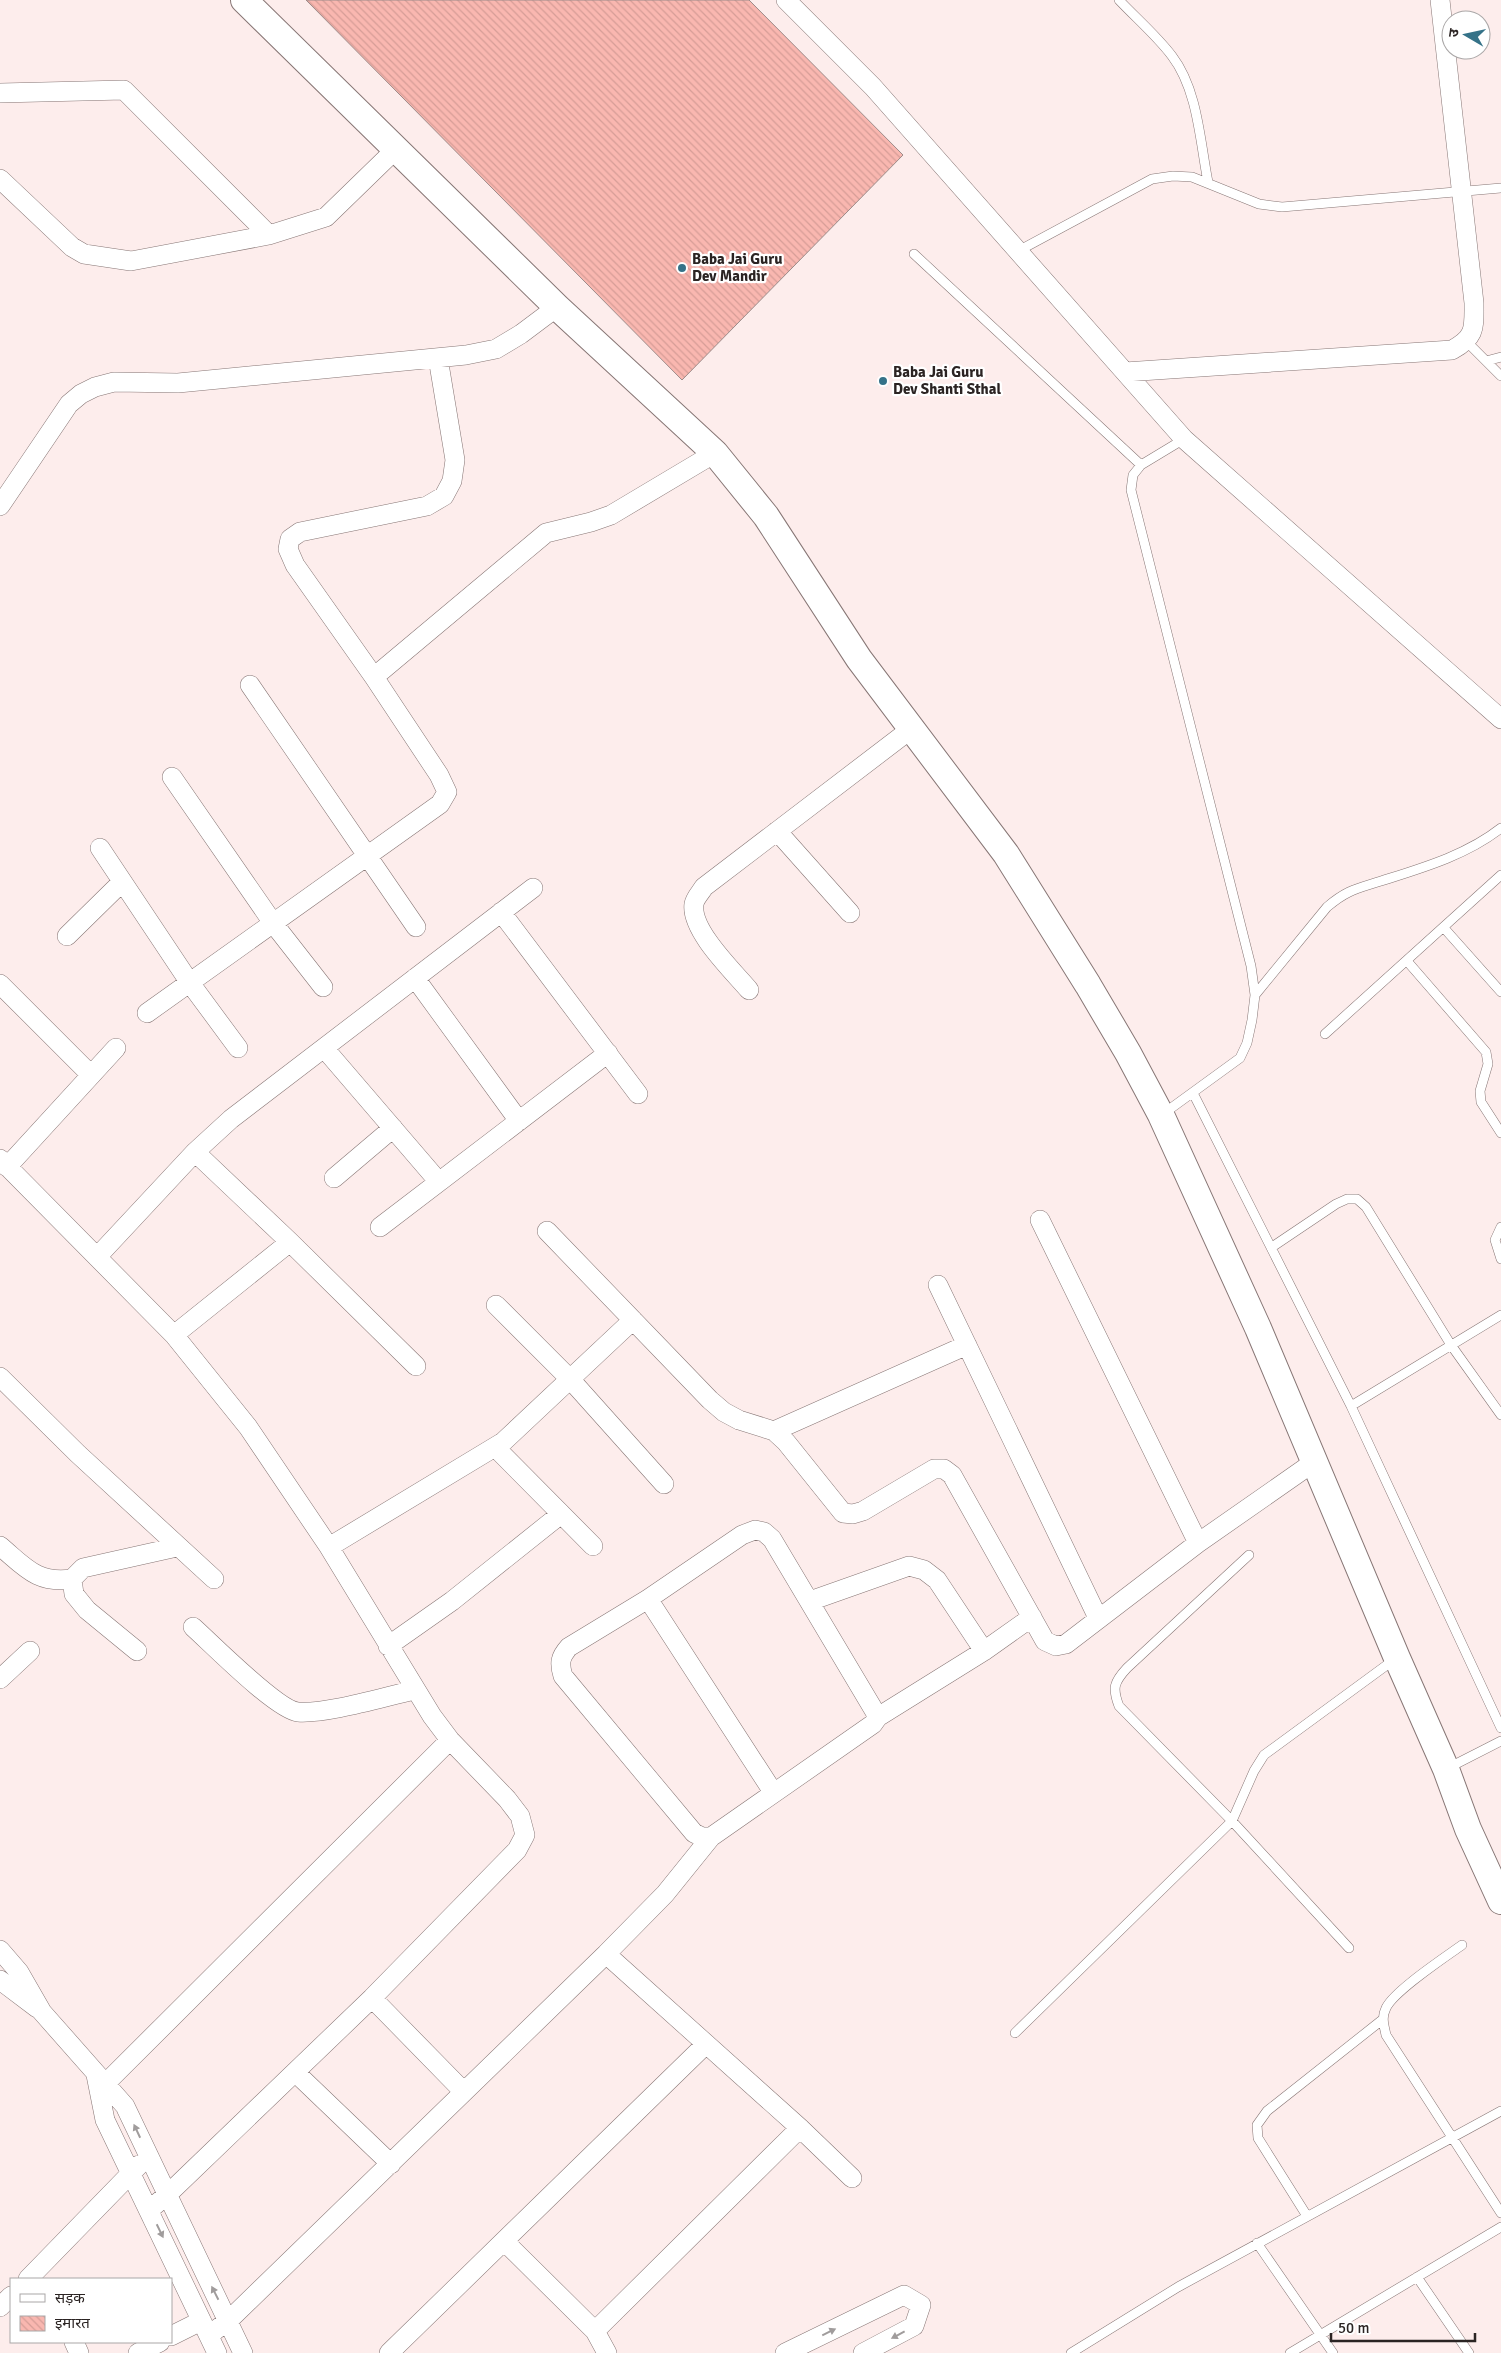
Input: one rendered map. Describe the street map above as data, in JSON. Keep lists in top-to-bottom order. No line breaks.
{"places":["Baba Jai Guru Dev Mandir","Baba Jai Guru Dev Shanti Sthal"],"legend":["सड़क","इमारत"],"scale_bar":"50 m","north":"left"}
